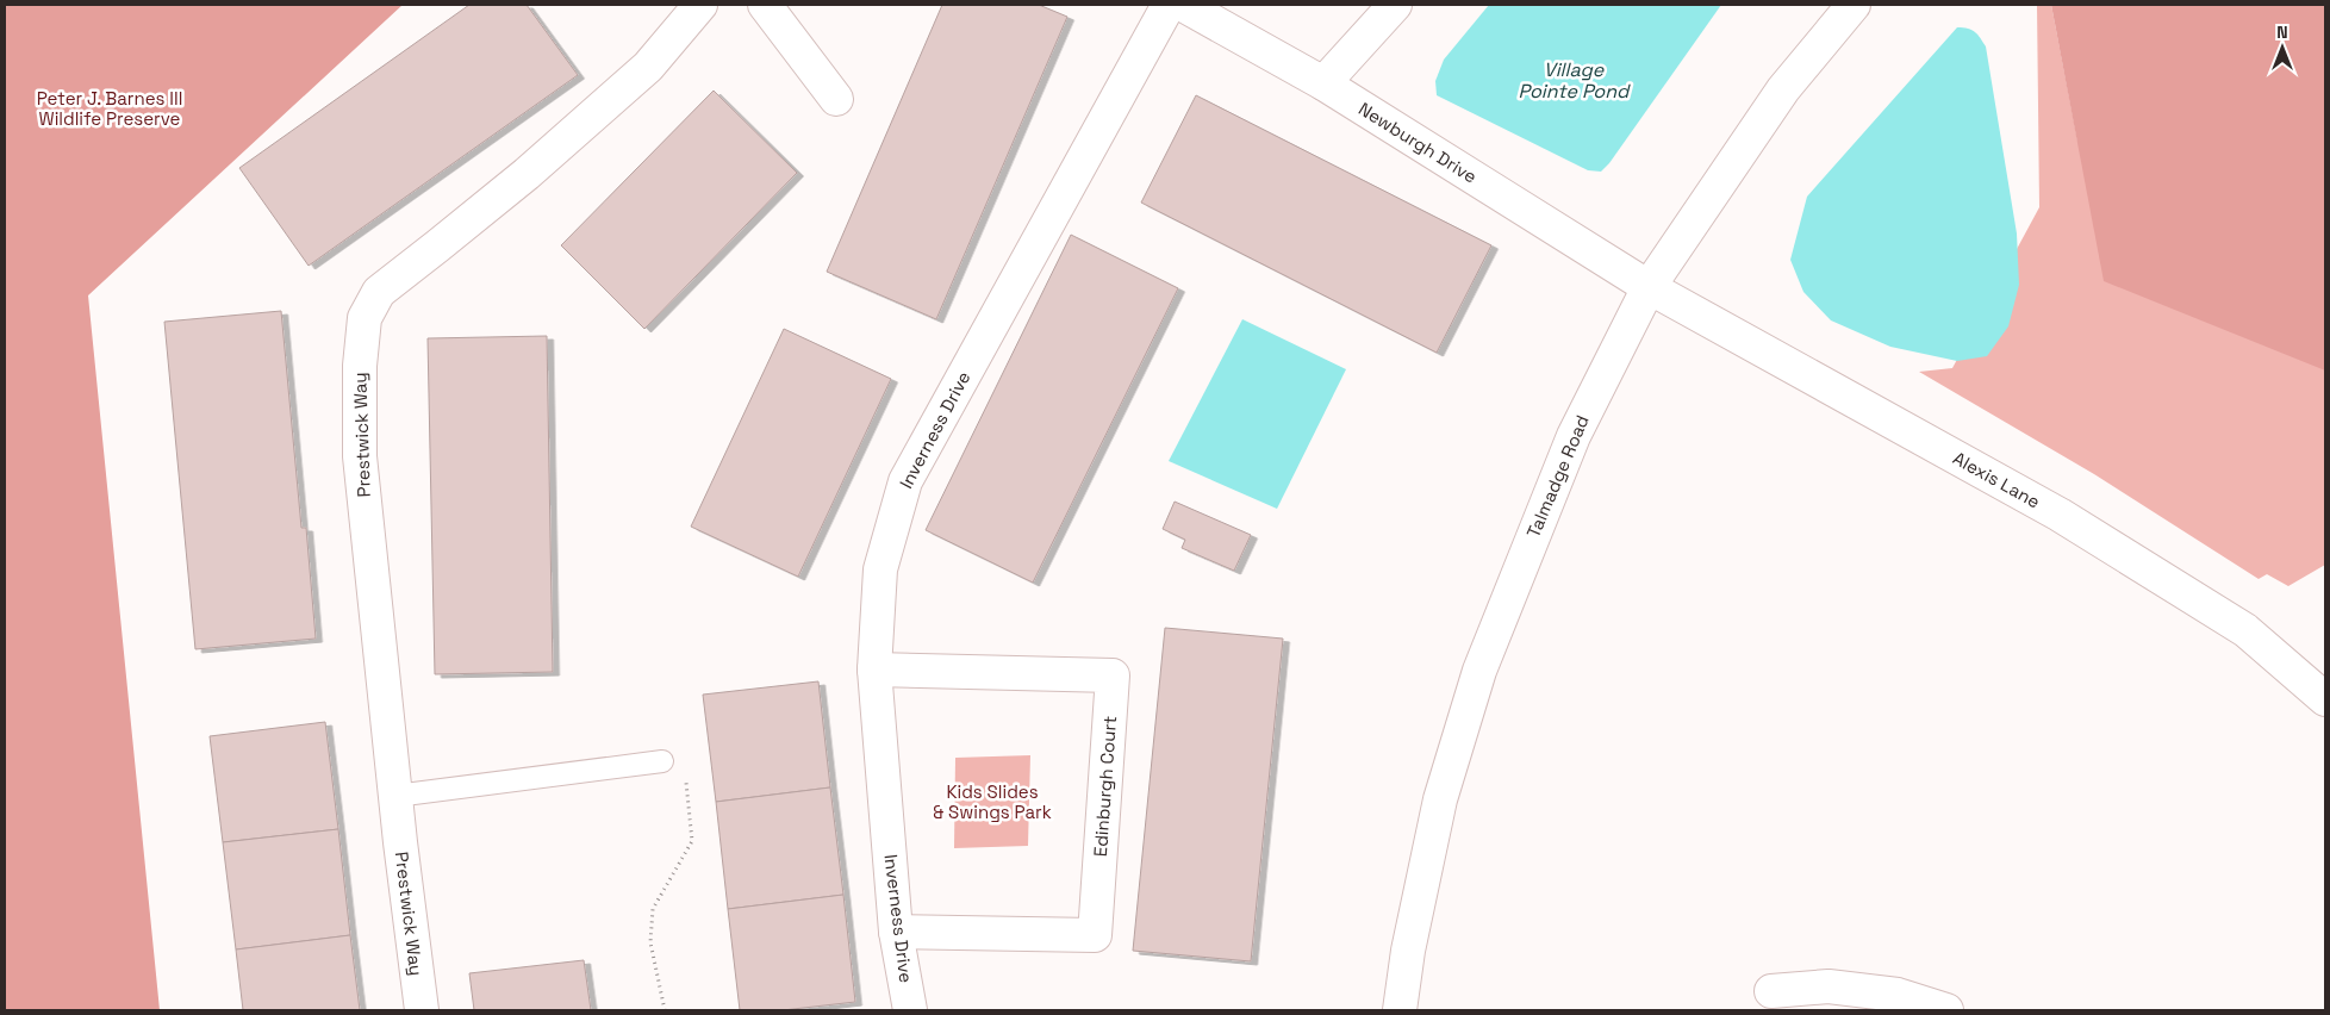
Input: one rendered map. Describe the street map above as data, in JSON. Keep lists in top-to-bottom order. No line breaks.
{"streets":{"street":["Newburgh Drive","Inverness Drive","Prestwick Way","Talmadge Road","Alexis Lane","Edinburgh Court"]},"crossings":[["Newburgh Drive","Talmadge Road"],["Newburgh Drive","Alexis Lane"],["Inverness Drive","Edinburgh Court"],["Talmadge Road","Alexis Lane"]],"water":["Village Pointe Pond"],"parks":["Peter J. Barnes III Wildlife Preserve","Kids Slides & Swings Park"],"north":"top"}
